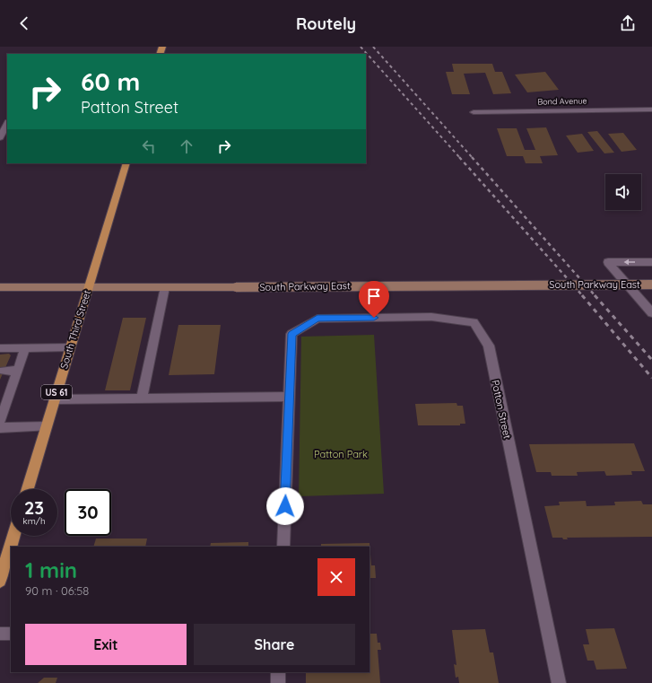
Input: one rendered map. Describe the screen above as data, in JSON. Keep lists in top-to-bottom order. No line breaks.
{"streets":{"main road":["South Parkway East","South Third Street","US 61"],"street":["Bond Avenue","Patton Street"]},"crossings":[["South Parkway East","South Third Street"]],"parks":["Patton Park"],"page":{"header":"Routely","turn":["60 m","Patton Street"],"speed":"23 km/h","limit":"30","heading":["1 min","90 m · 06:58"],"buttons":["Exit","Share"]}}
